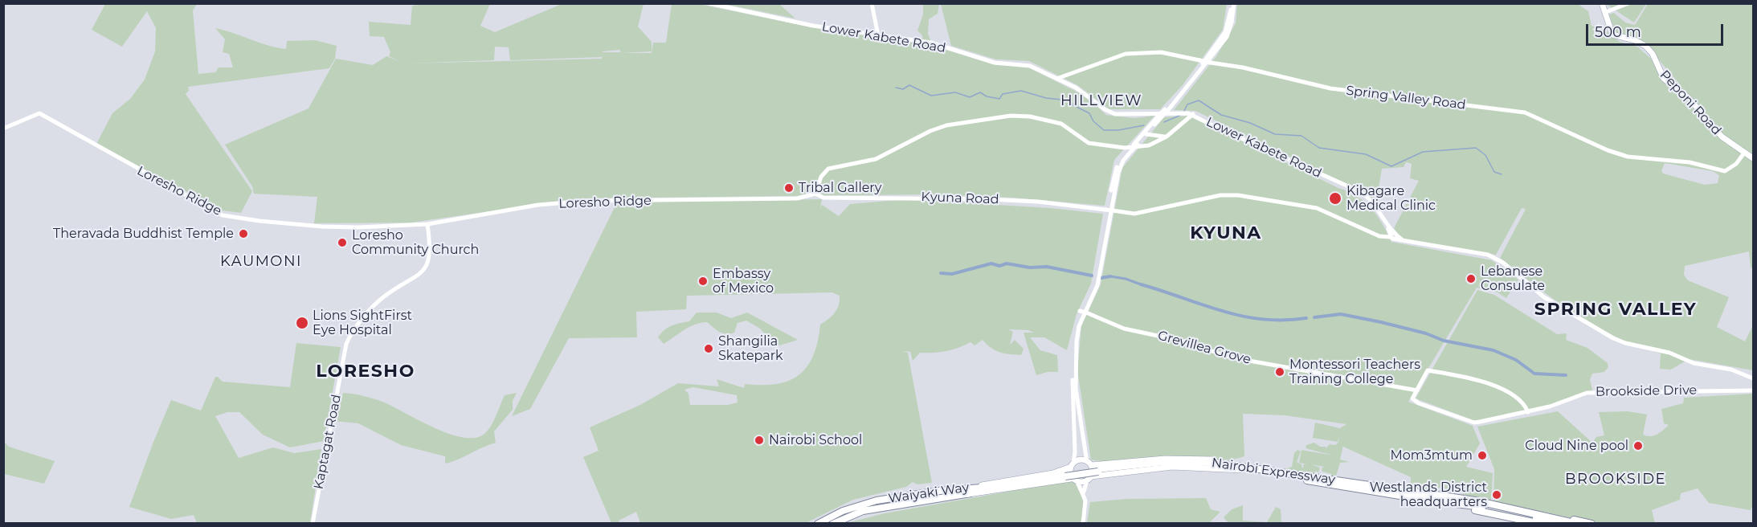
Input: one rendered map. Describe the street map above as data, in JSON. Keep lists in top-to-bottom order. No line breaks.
{"streets":{"highway":["Nairobi Expressway","Waiyaki Way"],"main road":["Lower Kabete Road","Spring Valley Road","Peponi Road","Loresho Ridge","Kyuna Road","Grevillea Grove","Brookside Drive","Kaptagat Road"]},"crossings":[["Lower Kabete Road","Spring Valley Road"],["Lower Kabete Road","Kyuna Road"],["Spring Valley Road","Peponi Road"],["Loresho Ridge","Kyuna Road"],["Loresho Ridge","Kaptagat Road"],["Grevillea Grove","Brookside Drive"],["Nairobi Expressway","Waiyaki Way"]],"districts":["HILLVIEW","KYUNA","KAUMONI","SPRING VALLEY","LORESHO","BROOKSIDE"],"places":["Tribal Gallery","Kibagare Medical Clinic","Theravada Buddhist Temple","Loresho Community Church","Lebanese Consulate","Embassy of Mexico","Lions SightFirst Eye Hospital","Shangilia Skatepark","Montessori Teachers Training College","Nairobi School","Cloud Nine pool","Mom3mtum","Westlands District headquarters"],"scale_bar":"500 m"}
